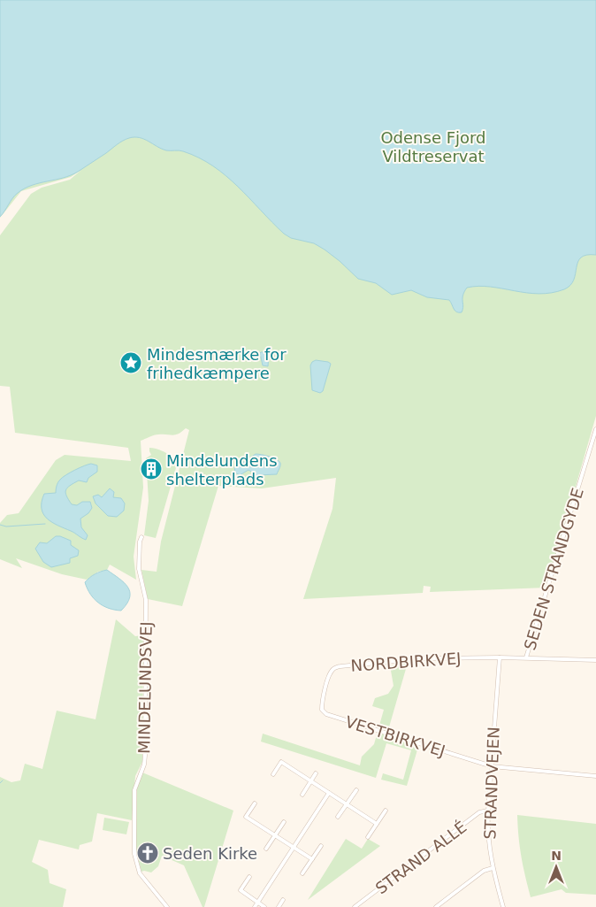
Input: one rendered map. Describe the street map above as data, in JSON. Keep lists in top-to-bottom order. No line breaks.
{"streets":{"street":["SEDEN STRANDGYDE","NORDBIRKVEJ","MINDELUNDSVEJ","VESTBIRKVEJ","STRANDVEJEN","STRAND ALLÉ"]},"crossings":[["SEDEN STRANDGYDE","NORDBIRKVEJ"],["NORDBIRKVEJ","VESTBIRKVEJ"],["NORDBIRKVEJ","STRANDVEJEN"],["VESTBIRKVEJ","STRANDVEJEN"],["STRANDVEJEN","STRAND ALLÉ"]],"parks":["Odense Fjord Vildtreservat"],"places":{"place":["Mindesmærke for frihedkæmpere"],"building":["Mindelundens shelterplads"],"church":["Seden Kirke"]},"north":"top"}
